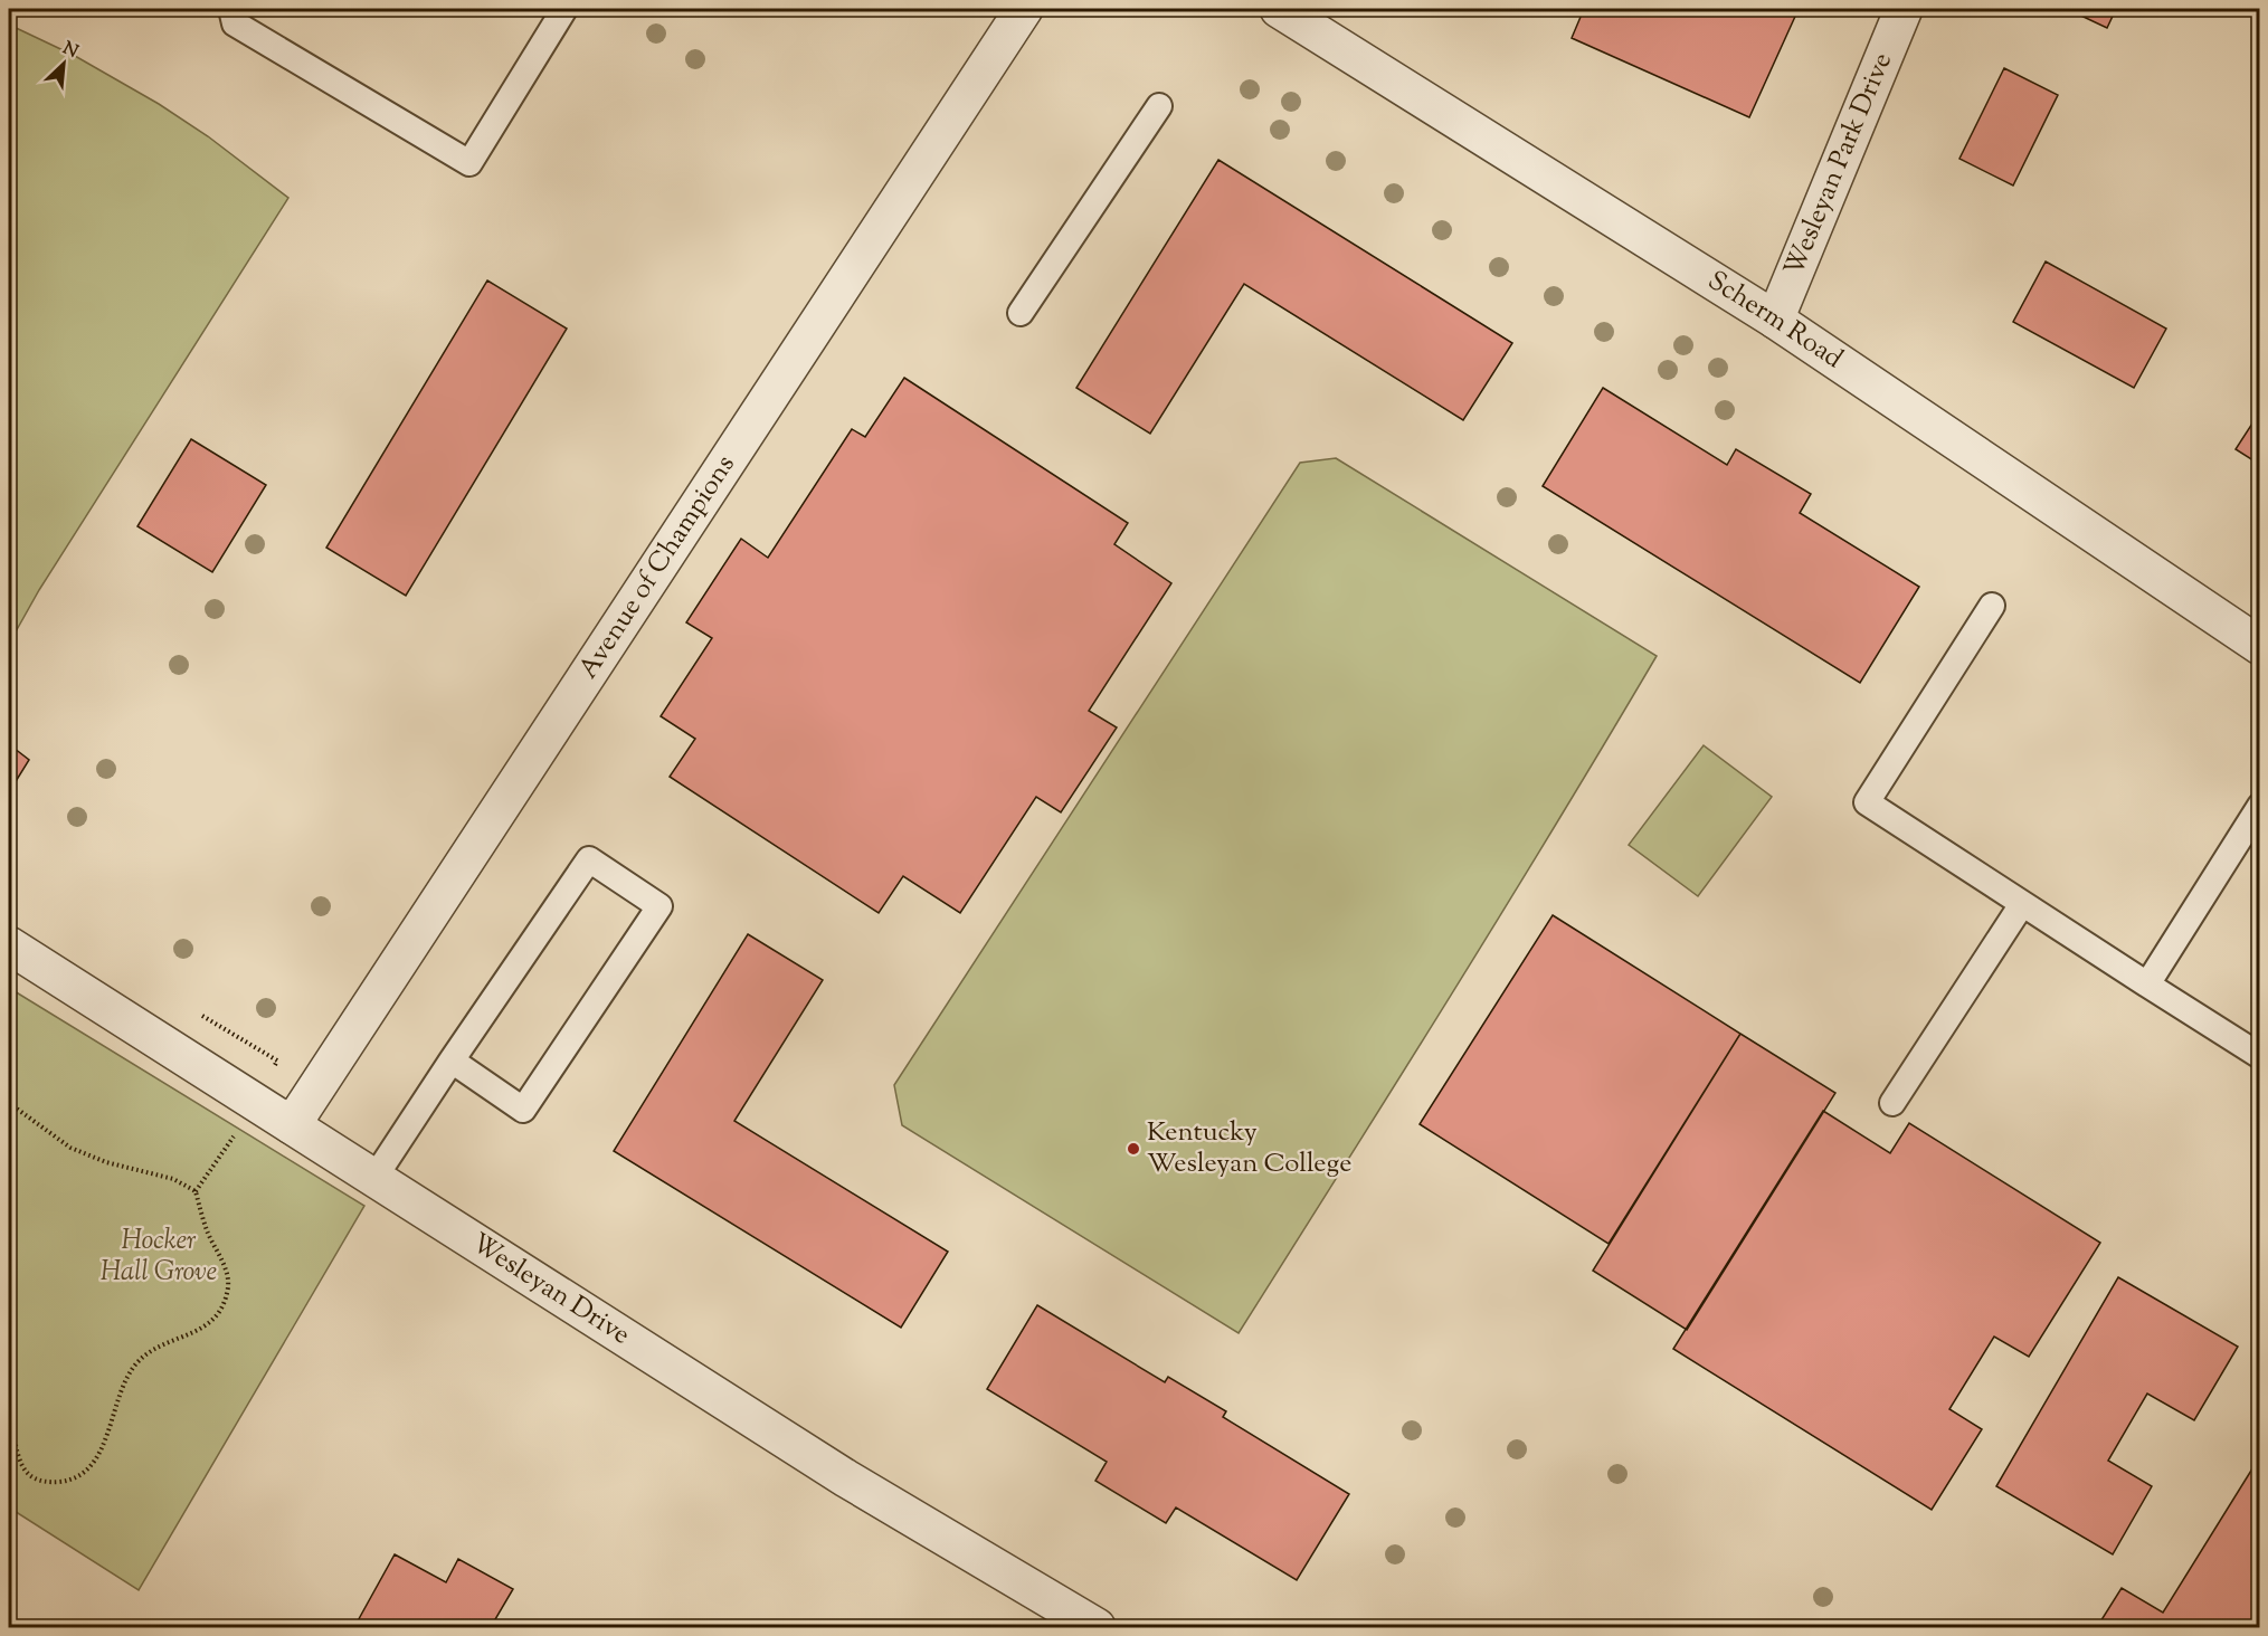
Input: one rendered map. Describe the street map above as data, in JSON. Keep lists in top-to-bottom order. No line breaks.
{"streets":{"street":["Wesleyan Park Drive","Scherm Road","Avenue of Champions","Wesleyan Drive"]},"crossings":[["Wesleyan Park Drive","Scherm Road"],["Avenue of Champions","Wesleyan Drive"]],"parks":["Hocker Hall Grove"],"places":["Kentucky Wesleyan College"],"north":"top right"}
